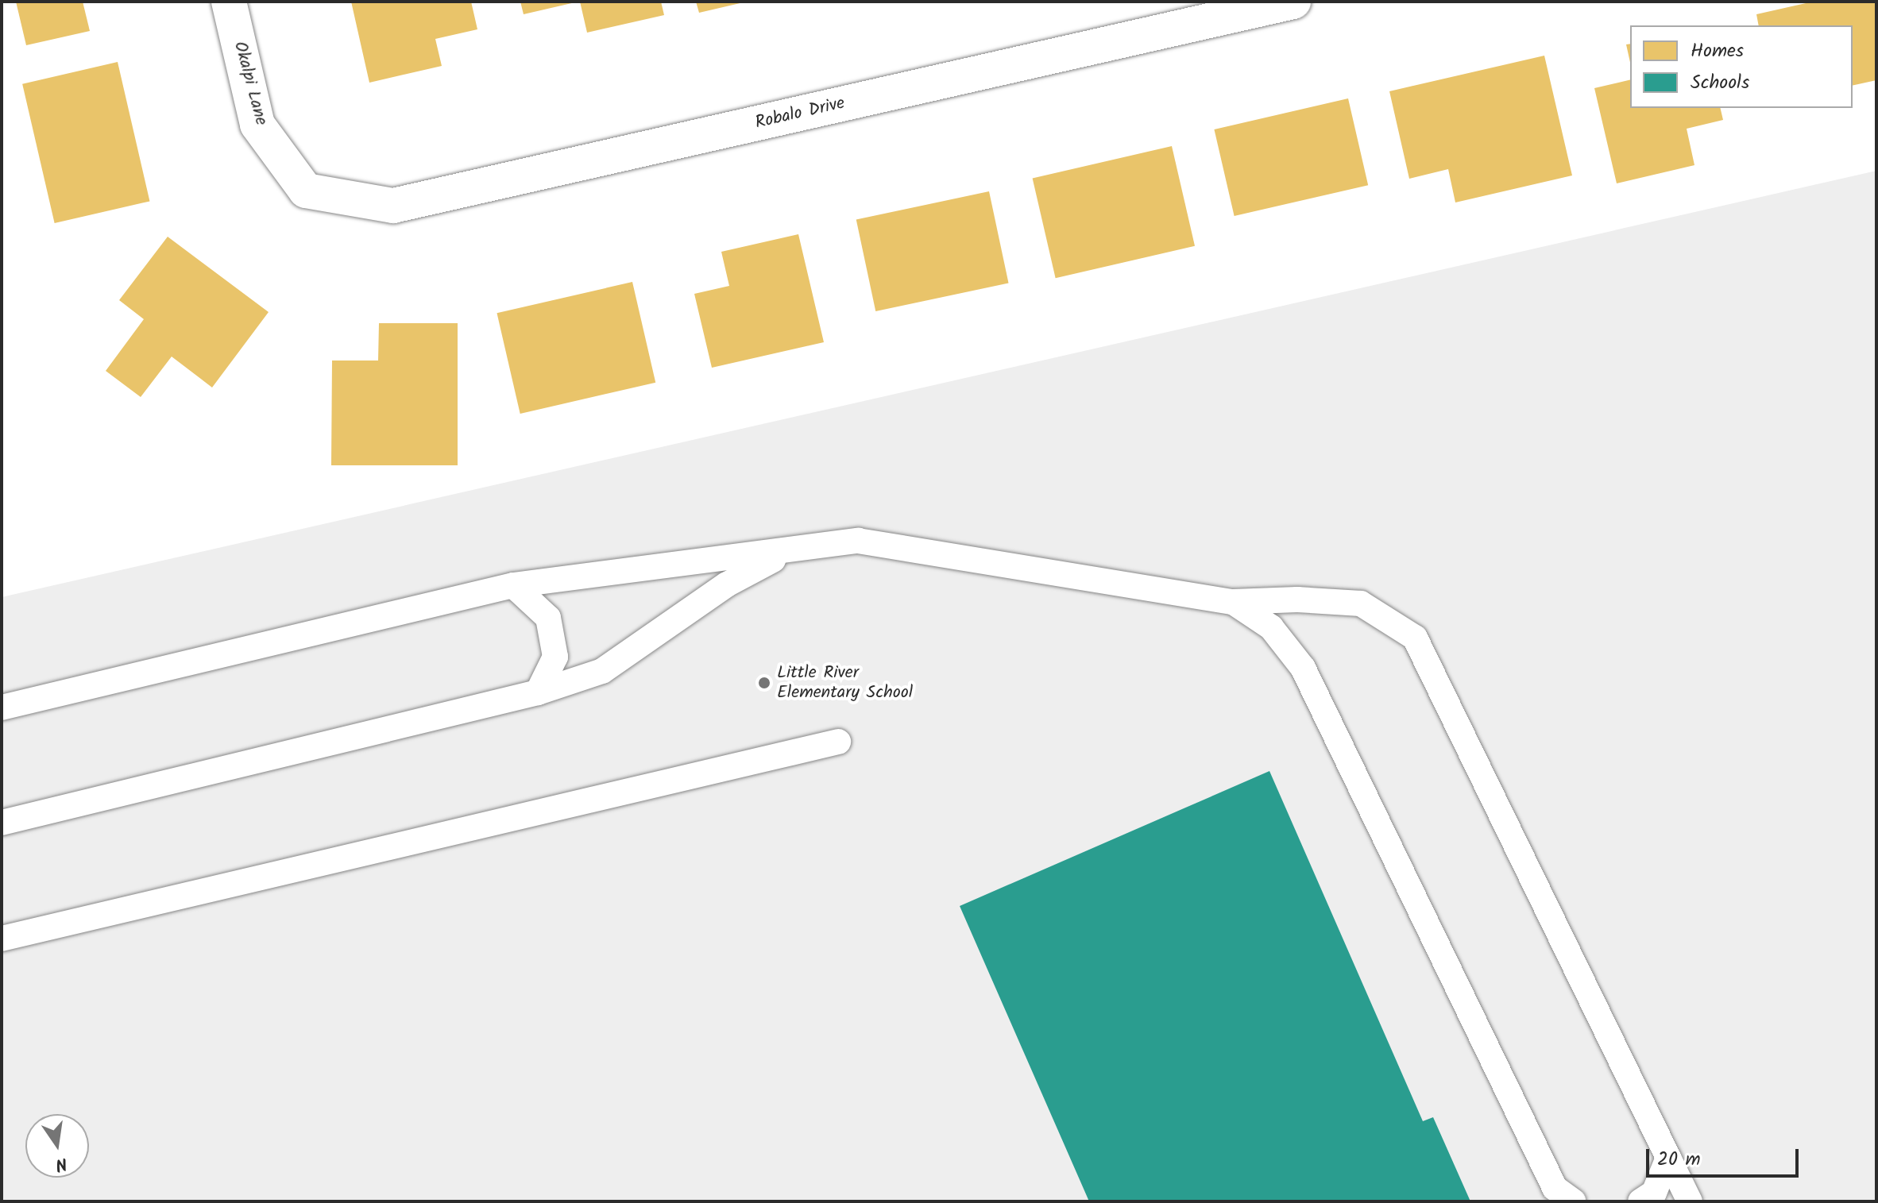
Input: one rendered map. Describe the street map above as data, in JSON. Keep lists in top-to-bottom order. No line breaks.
{"streets":{"street":["Okalpi Lane","Robalo Drive"]},"crossings":[["Okalpi Lane","Robalo Drive"]],"places":["Little River Elementary School"],"legend":["Homes","Schools"],"scale_bar":"20 m","north":"bottom"}
